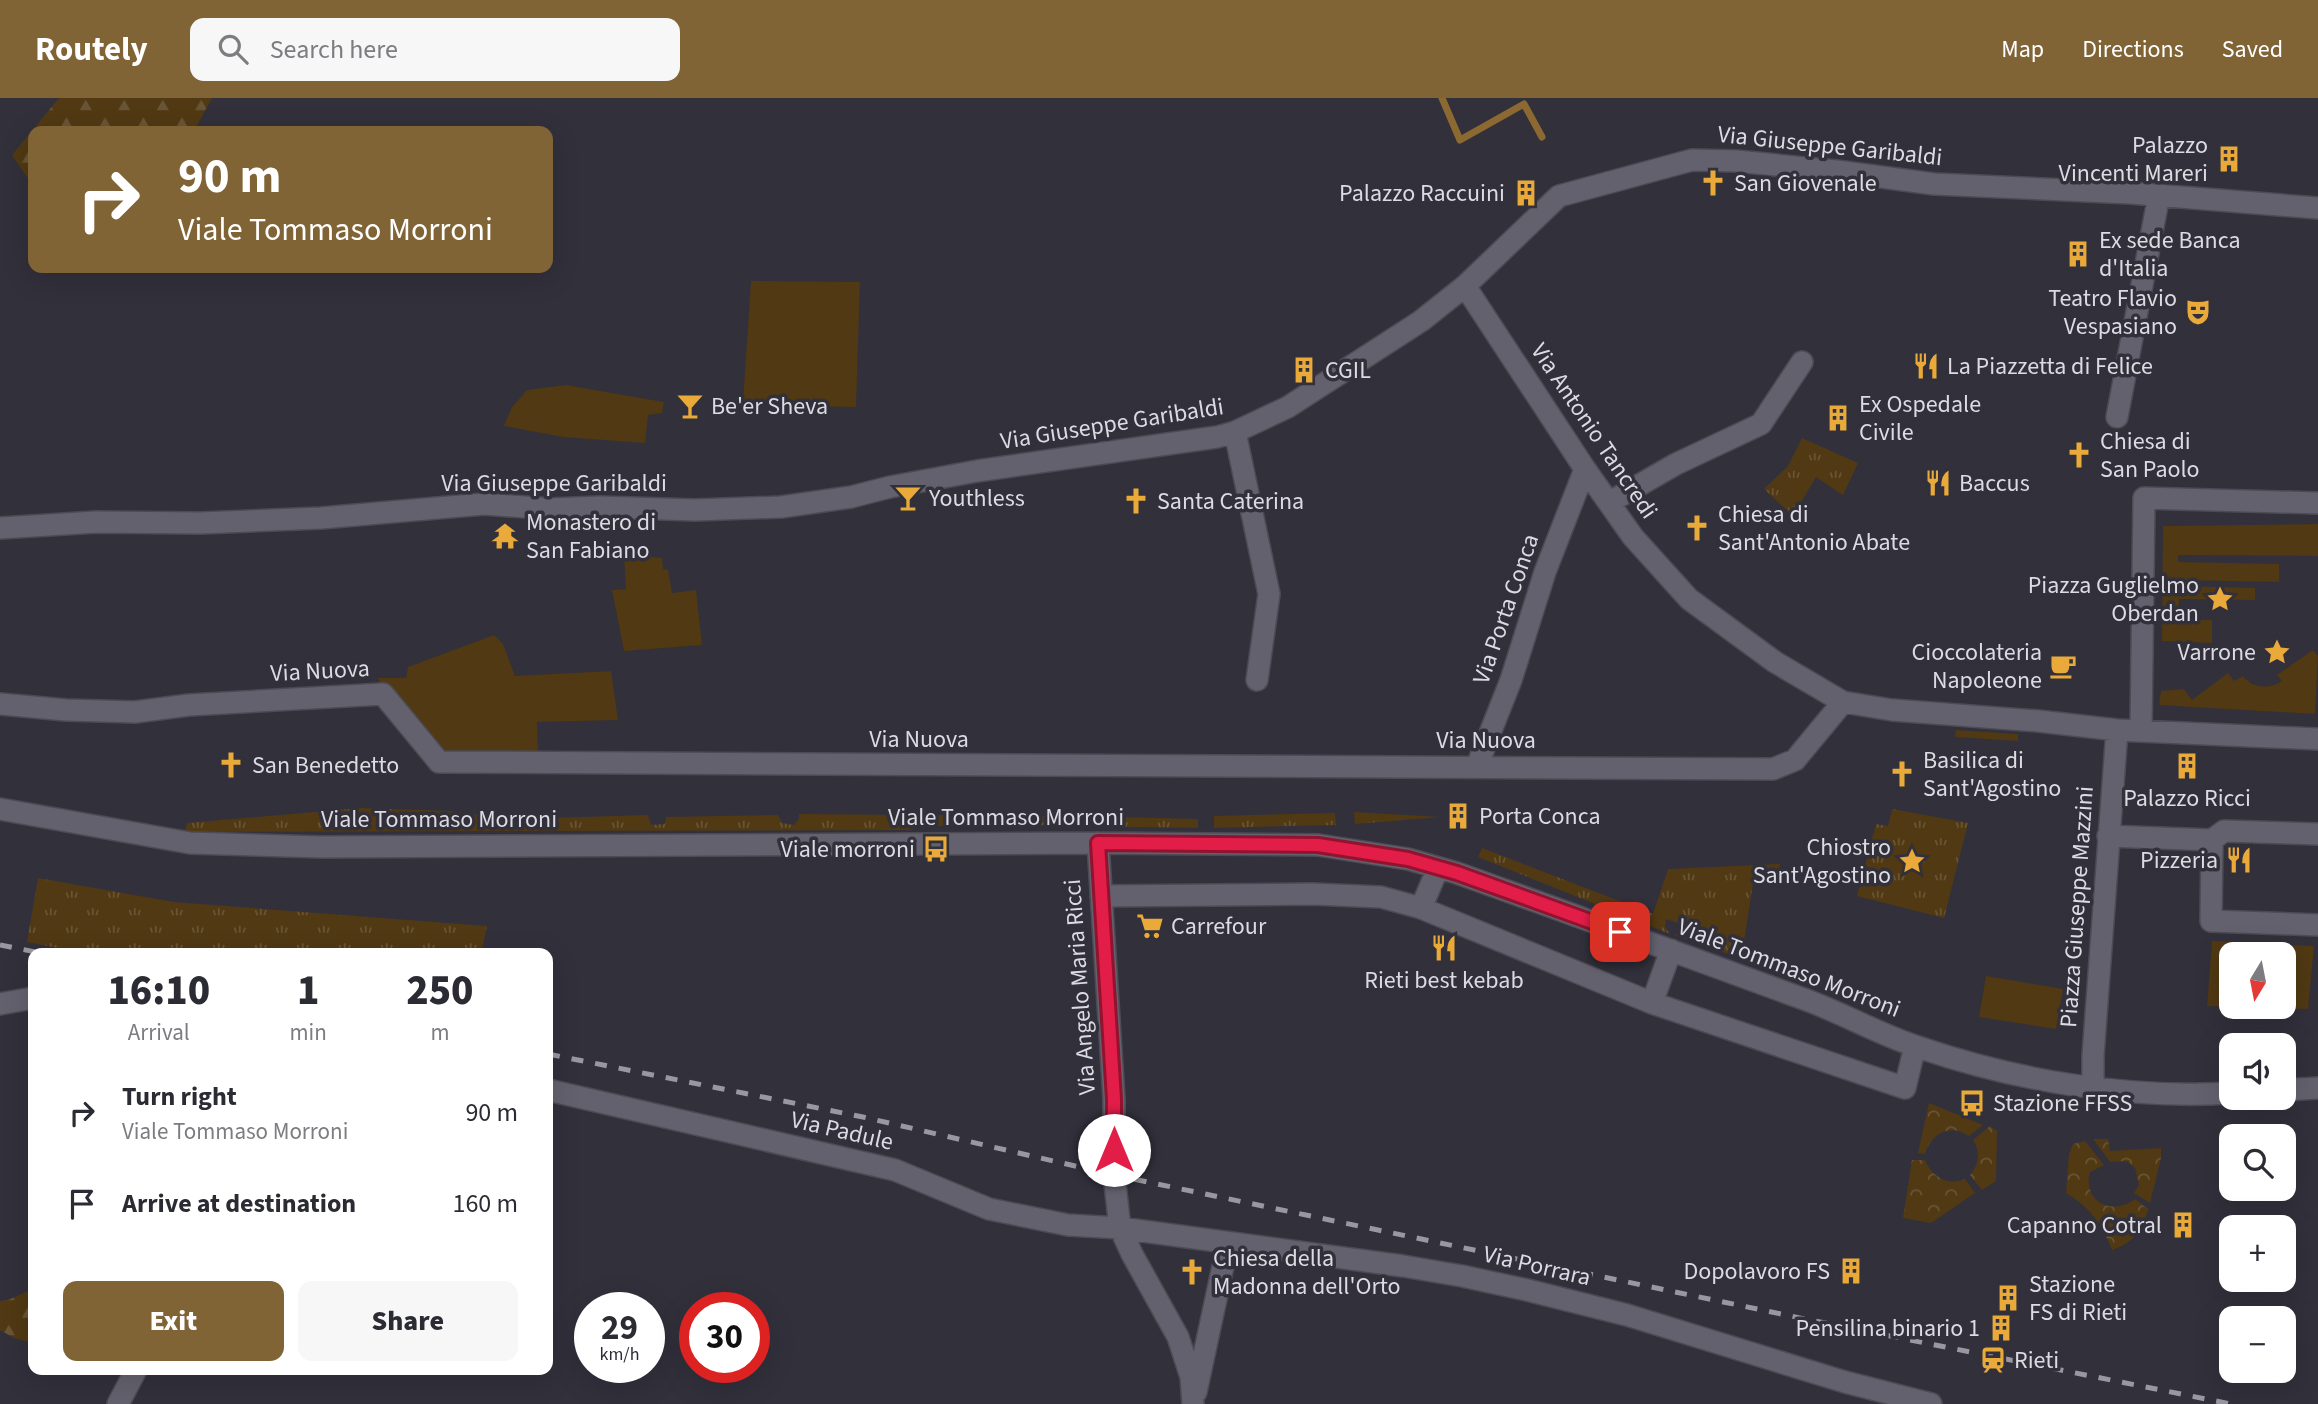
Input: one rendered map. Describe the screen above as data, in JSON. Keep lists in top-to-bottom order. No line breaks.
{"streets":{"street":["Via Giuseppe Garibaldi","Via Antonio Tancredi","Via Porta Conca","Via Nuova","Viale Tommaso Morroni","Piazza Giuseppe Mazzini","Via Angelo Maria Ricci","Via Padule","Via Porrara"]},"crossings":[["Via Giuseppe Garibaldi","Via Antonio Tancredi"],["Via Antonio Tancredi","Via Porta Conca"],["Via Antonio Tancredi","Via Nuova"],["Via Antonio Tancredi","Piazza Giuseppe Mazzini"],["Via Porta Conca","Via Nuova"],["Viale Tommaso Morroni","Piazza Giuseppe Mazzini"],["Viale Tommaso Morroni","Via Angelo Maria Ricci"],["Via Angelo Maria Ricci","Via Padule"],["Via Angelo Maria Ricci","Via Porrara"],["Via Padule","Via Porrara"]],"places":{"building":["Palazzo Vincenti Mareri","Palazzo Raccuini","Ex sede Banca d'Italia","CGIL","Ex Ospedale Civile","Palazzo Ricci","Porta Conca","Capanno Cotral","Dopolavoro FS","Stazione FS di Rieti","Pensilina binario 1"],"church":["San Giovenale","Chiesa di San Paolo","Santa Caterina","Chiesa di Sant'Antonio Abate","San Benedetto","Basilica di Sant'Agostino","Chiesa della Madonna dell'Orto"],"theatre":["Teatro Flavio Vespasiano"],"restaurant":["La Piazzetta di Felice","Baccus","Pizzeria","Rieti best kebab"],"bar":["Be'er Sheva","Youthless"],"temple":["Monastero di San Fabiano"],"place":["Piazza Guglielmo Oberdan","Varrone","Chiostro Sant'Agostino"],"cafe":["Cioccolateria Napoleone"],"bus stop":["Viale morroni","Stazione FFSS"],"supermarket":["Carrefour"],"station":["Rieti"]},"north":"bottom","page":{"header":"Routely","search":"Search here","nav":["Map","Directions","Saved"],"turn":["90 m","Viale Tommaso Morroni"],"map_buttons":["+","−"],"eta":["16:10","Arrival","1","min","250","m"],"list":[{"name":"Turn right","note":"Viale Tommaso Morroni","value":"90 m"},{"name":"Arrive at destination","value":"160 m"}],"buttons":["Exit","Share"],"speed":"29 km/h","limit":"30"}}
